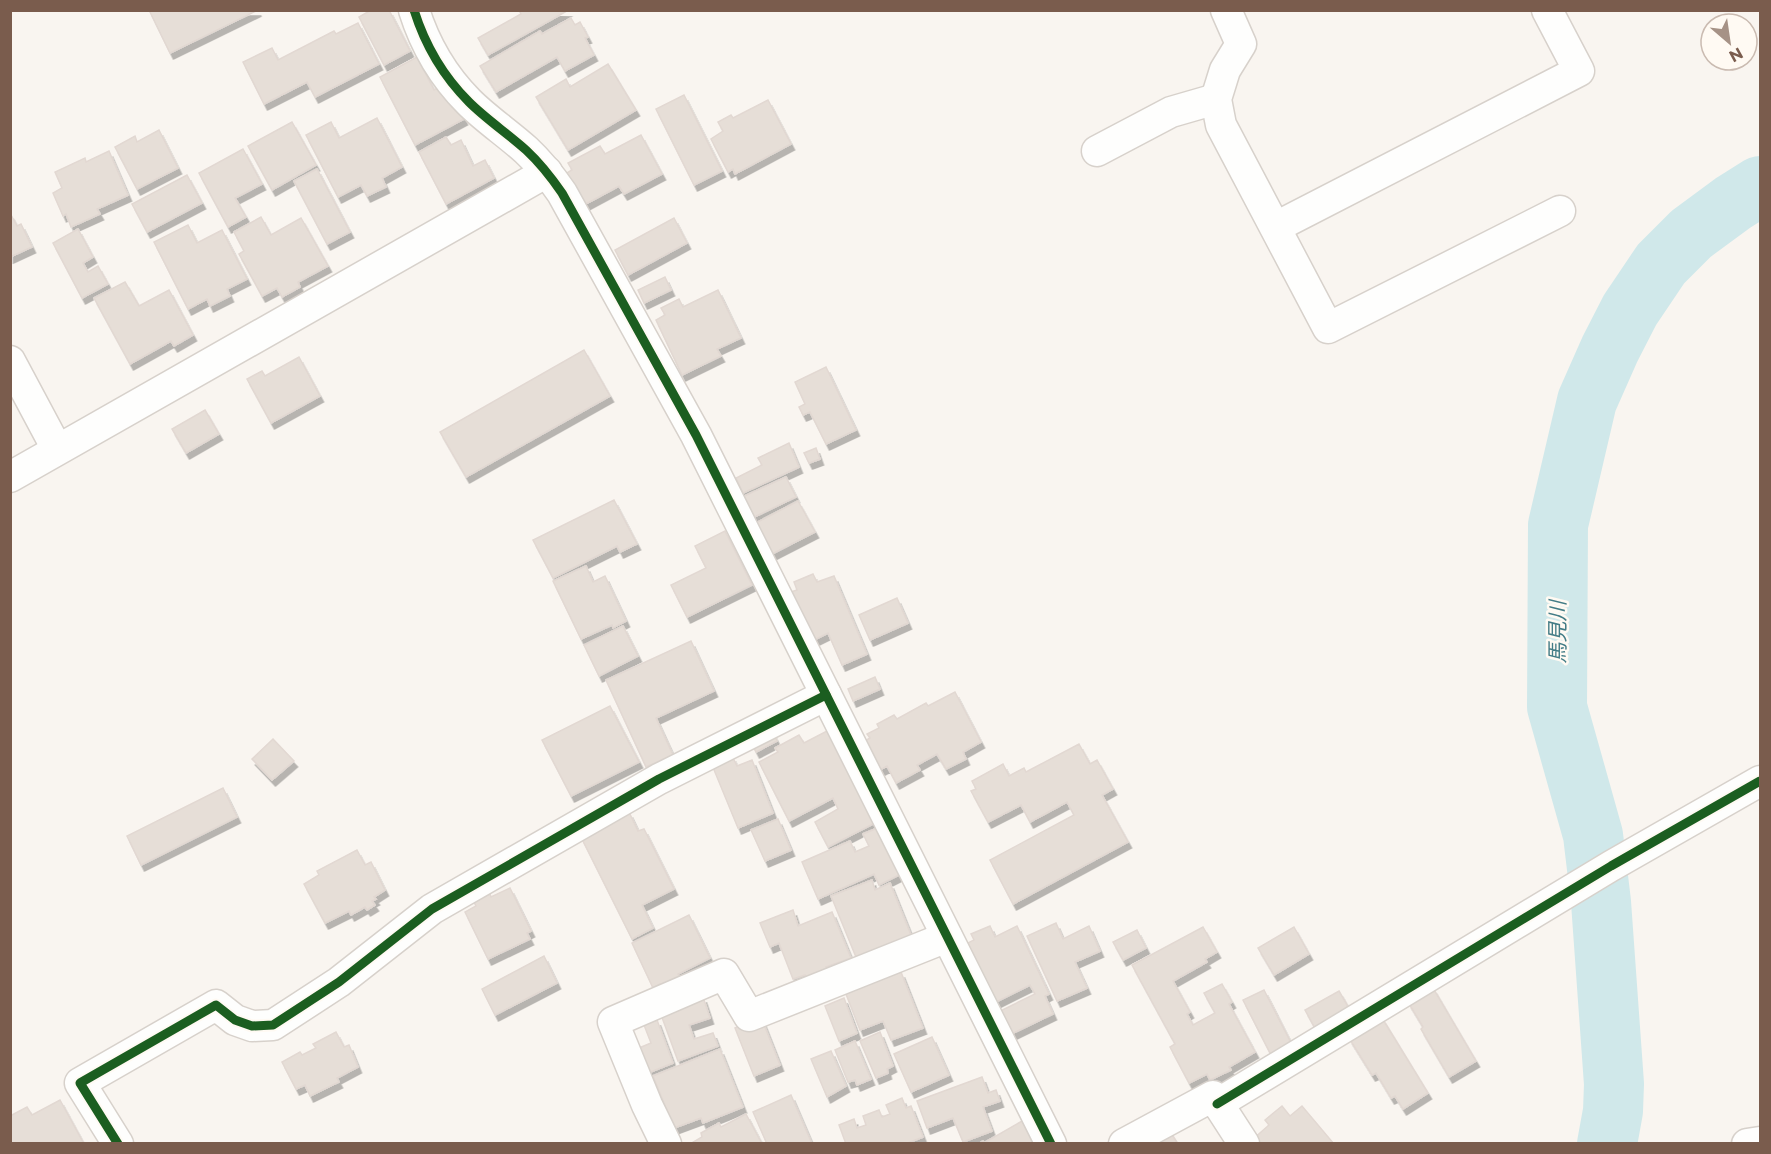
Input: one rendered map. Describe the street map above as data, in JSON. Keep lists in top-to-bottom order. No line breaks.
{"water":["馬見川"],"north":"bottom right"}
